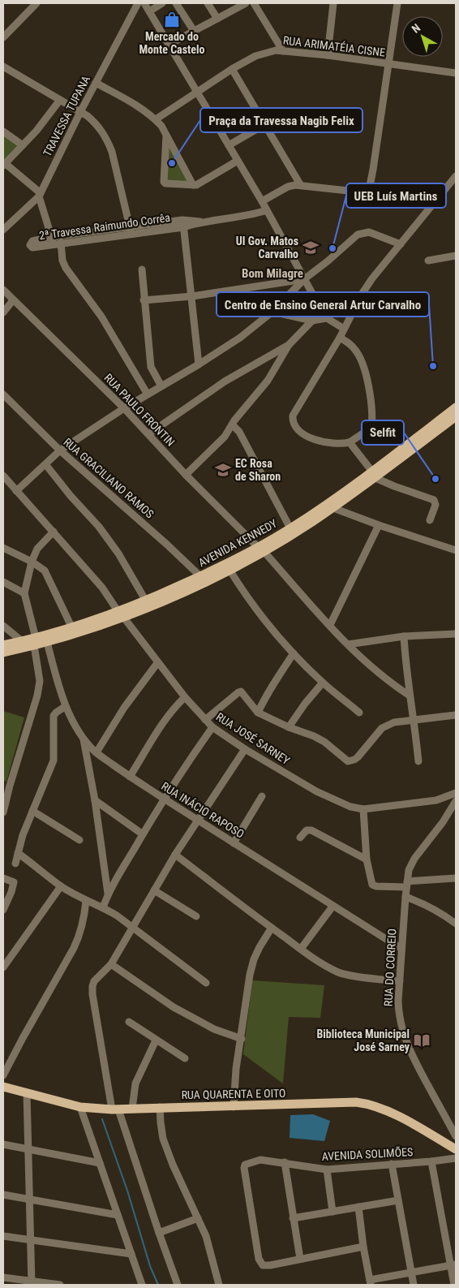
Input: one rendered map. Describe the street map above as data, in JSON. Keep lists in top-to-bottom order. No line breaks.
{"streets":{"main road":["AVENIDA KENNEDY","RUA QUARENTA E OITO"],"street":["RUA ARIMATÉIA CISNE","TRAVESSA TUPANA","2ª Travessa Raimundo Corrêa","RUA PAULO FRONTIN","RUA GRACILIANO RAMOS","RUA JOSÉ SARNEY","RUA INÁCIO RAPOSO","RUA DO CORREIO","AVENIDA SOLIMÕES"]},"crossings":[["RUA PAULO FRONTIN","AVENIDA KENNEDY"],["RUA GRACILIANO RAMOS","AVENIDA KENNEDY"],["AVENIDA KENNEDY","RUA JOSÉ SARNEY"],["AVENIDA KENNEDY","RUA INÁCIO RAPOSO"],["RUA INÁCIO RAPOSO","RUA DO CORREIO"]],"districts":["Bom Milagre"],"places":{"shop":["Mercado do Monte Castelo"],"other":["Praça da Travessa Nagib Felix","UEB Luís Martins","Centro de Ensino General Artur Carvalho","Selfit"],"school or university":["UI Gov. Matos Carvalho","EC Rosa de Sharon"],"library":["Biblioteca Municipal José Sarney"]},"north":"top left"}
